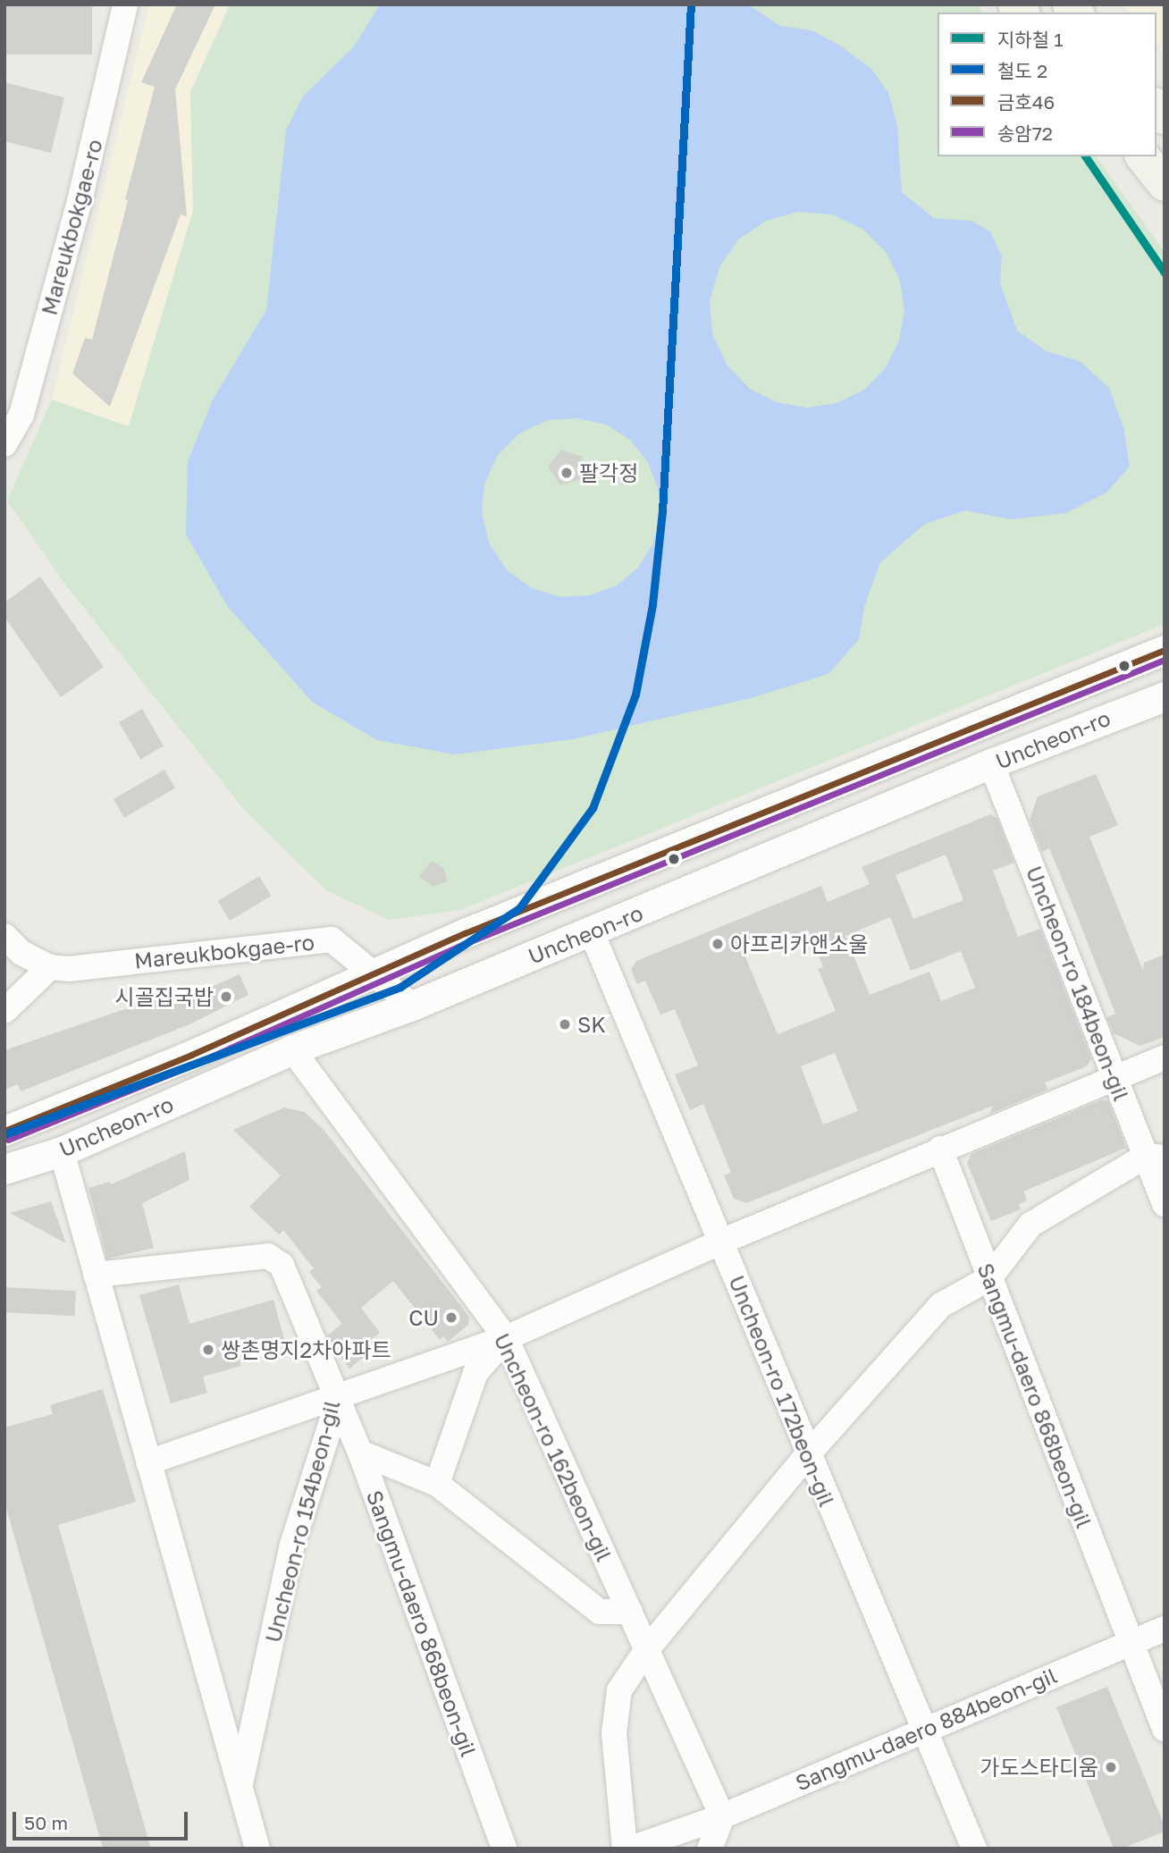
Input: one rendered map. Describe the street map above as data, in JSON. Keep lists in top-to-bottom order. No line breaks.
{"streets":{"street":["Mareukbokgae-ro","Uncheon-ro","Uncheon-ro 184beon-gil","Uncheon-ro 172beon-gil","Sangmu-daero 868beon-gil","Uncheon-ro 162beon-gil","Uncheon-ro 154beon-gil","Sangmu-daero 884beon-gil"]},"crossings":[["Mareukbokgae-ro","Uncheon-ro"],["Uncheon-ro","Uncheon-ro 184beon-gil"],["Uncheon-ro","Uncheon-ro 172beon-gil"],["Uncheon-ro","Uncheon-ro 162beon-gil"],["Uncheon-ro","Uncheon-ro 154beon-gil"],["Uncheon-ro 172beon-gil","Sangmu-daero 884beon-gil"],["Sangmu-daero 868beon-gil","Uncheon-ro 154beon-gil"],["Sangmu-daero 868beon-gil","Sangmu-daero 884beon-gil"],["Uncheon-ro 162beon-gil","Sangmu-daero 884beon-gil"]],"places":["팔각정","아프리카앤소울","시골집국밥","SK","CU","쌍촌명지2차아파트","가도스타디움"],"lines":["rail line 2","metro line 1","transit line 금호46","transit line 송암72"],"legend":["지하철 1","철도 2","금호46","송암72"],"scale_bar":"50 m"}
